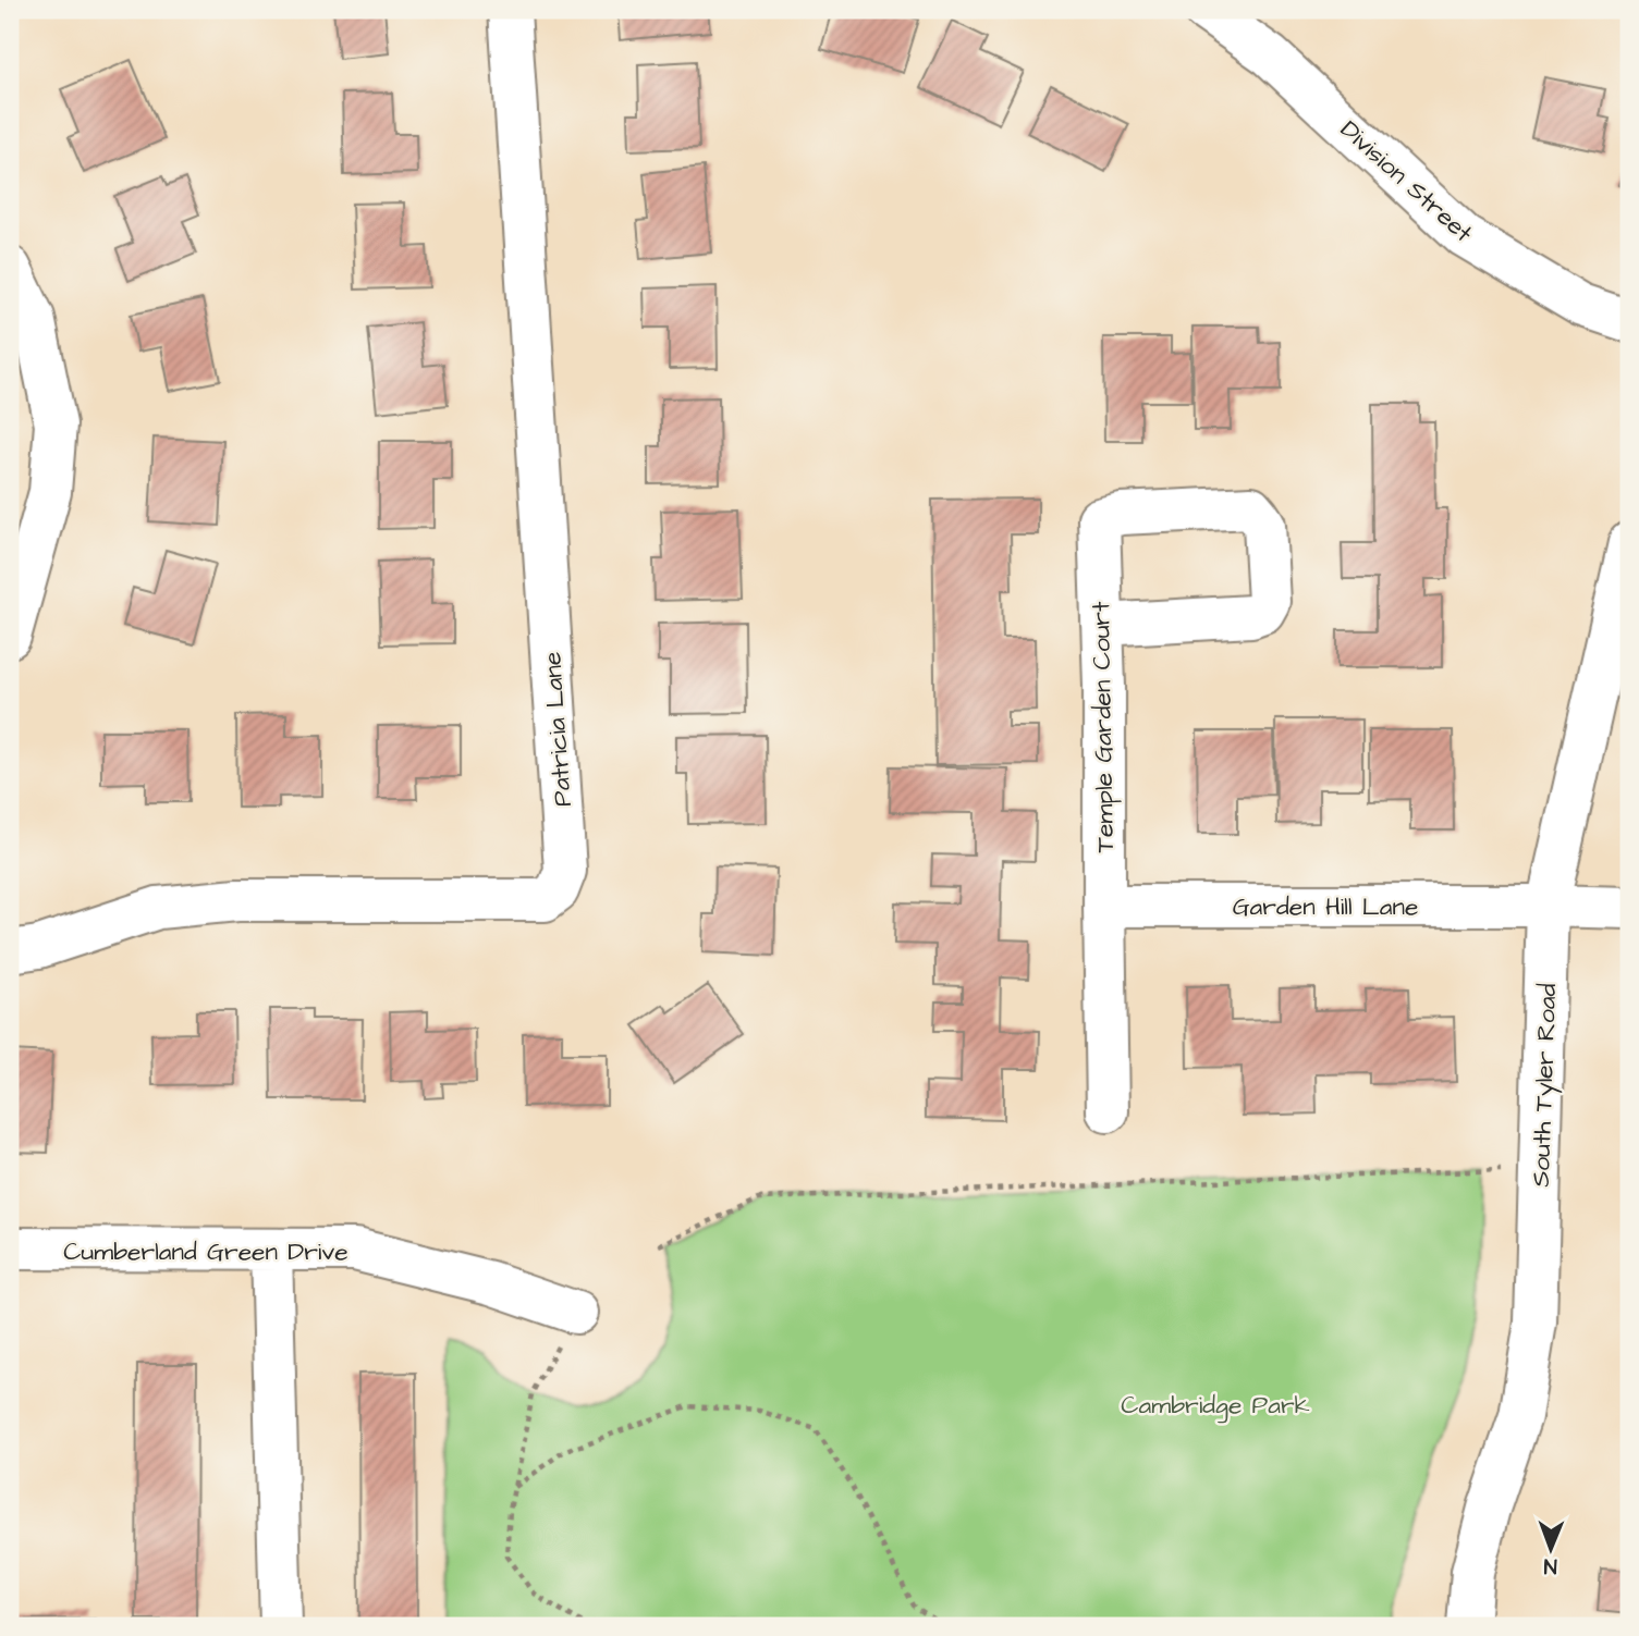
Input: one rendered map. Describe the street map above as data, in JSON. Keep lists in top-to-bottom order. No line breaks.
{"streets":{"street":["Division Street","Temple Garden Court","Patricia Lane","Garden Hill Lane","South Tyler Road","Cumberland Green Drive"]},"crossings":[["Temple Garden Court","Garden Hill Lane"],["Garden Hill Lane","South Tyler Road"]],"parks":["Cambridge Park"],"north":"bottom"}
